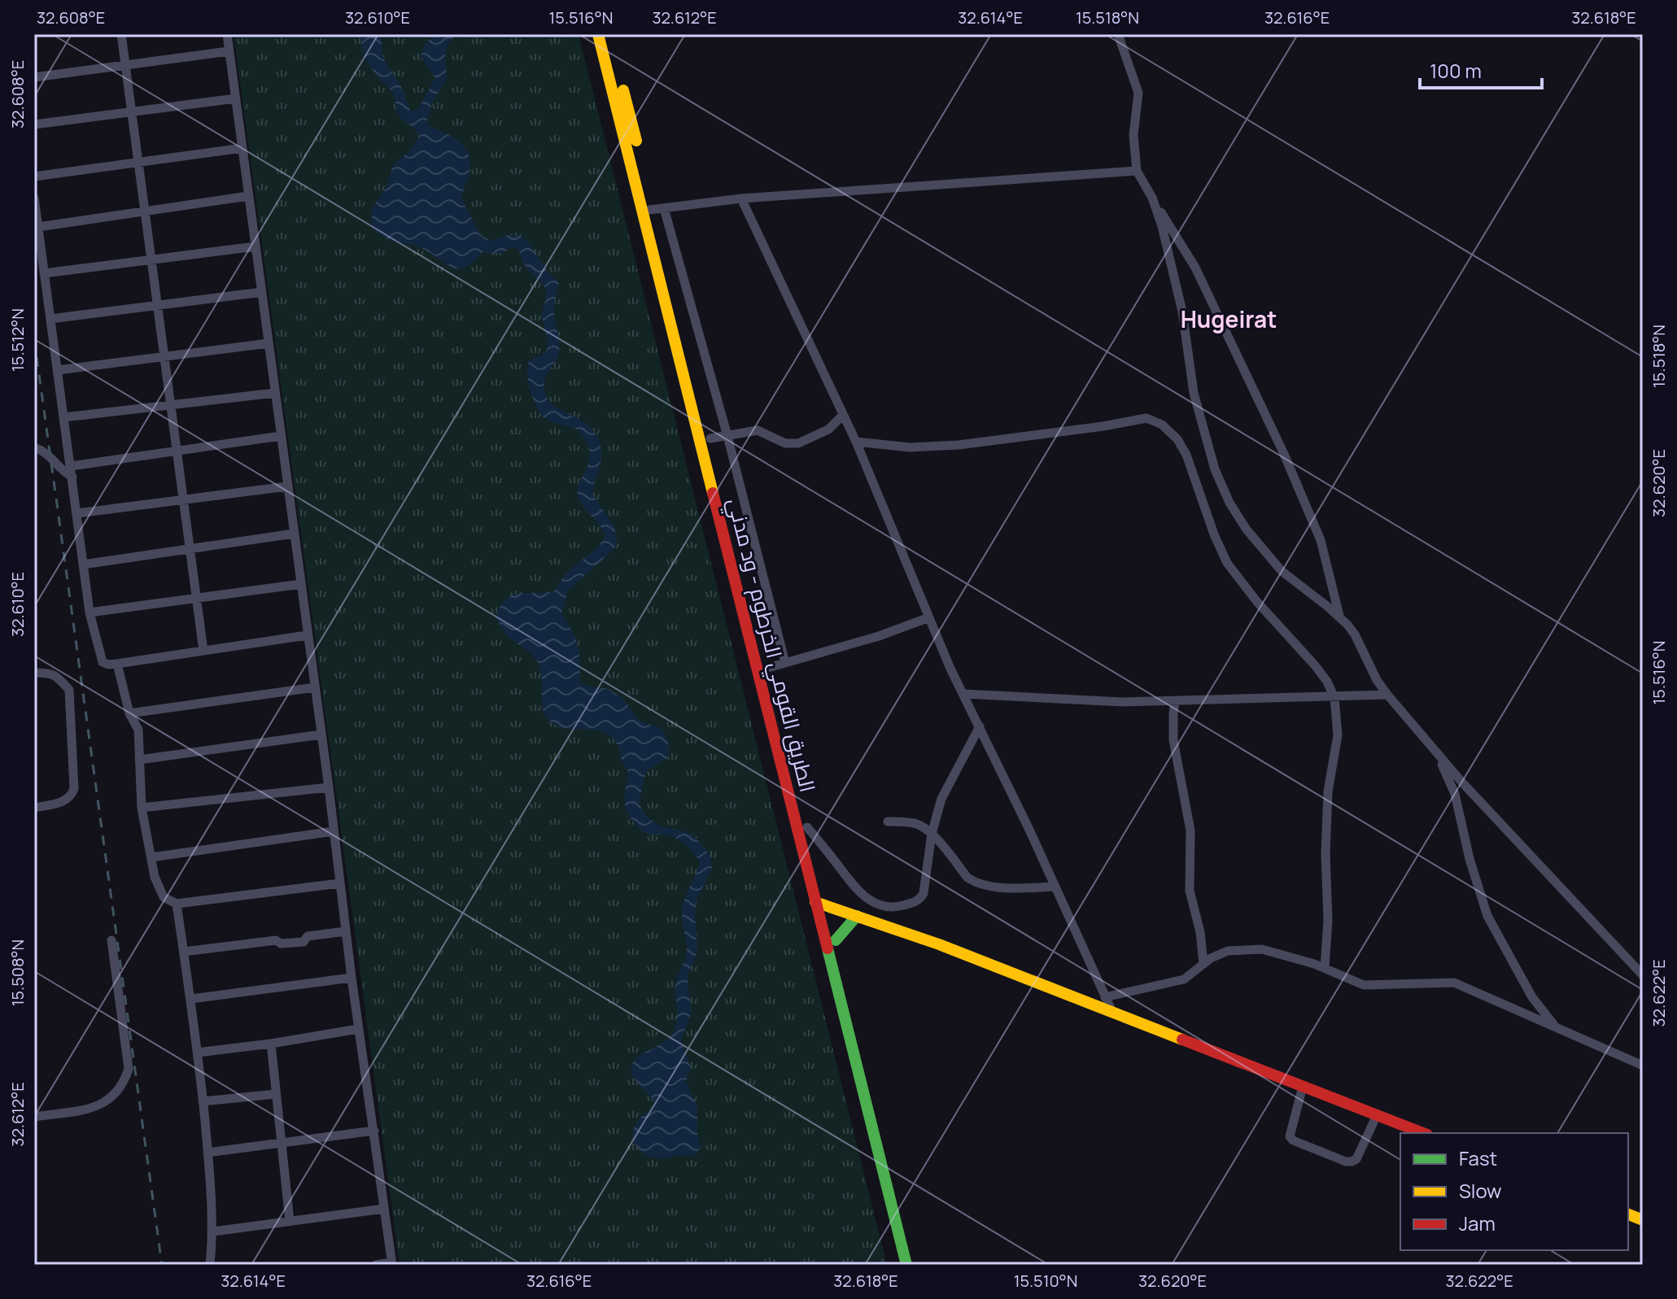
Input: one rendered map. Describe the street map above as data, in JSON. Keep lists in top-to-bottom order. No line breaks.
{"streets":{"main road":["الطريق القومي الخرطوم - ود مدني"]},"districts":["Hugeirat"],"legend":["Fast","Slow","Jam"],"scale_bar":"100 m","coordinates":["32.608°E","32.610°E","15.516°N","32.612°E","32.614°E","15.518°N","32.616°E","32.618°E","15.512°N","32.620°E","15.508°N","32.622°E","15.510°N"]}
